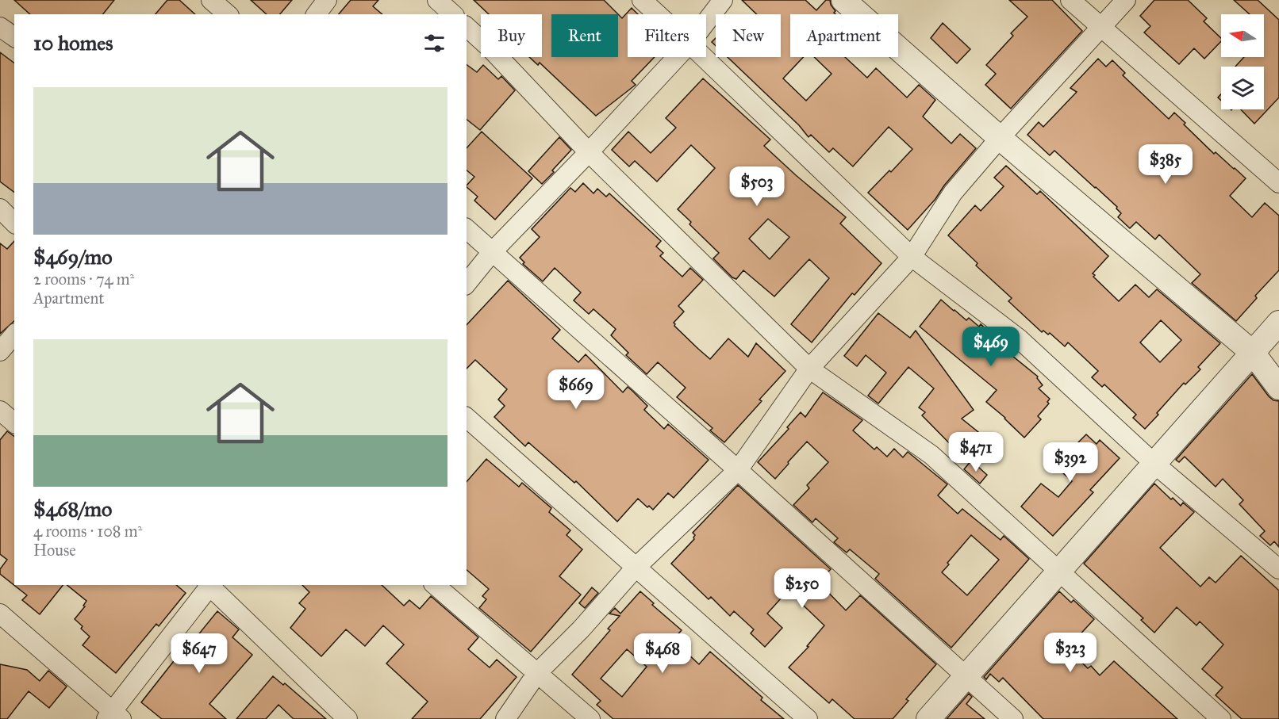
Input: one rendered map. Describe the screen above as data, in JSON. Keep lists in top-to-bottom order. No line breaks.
{"north":"left","page":{"chip":["Buy","Rent","Filters","New","Apartment"],"heading":"10 homes","list":[{"name":"$469/mo","note":"2 rooms · 74 m² · Apartment"},{"name":"$468/mo","note":"4 rooms · 108 m² · House"}],"price":["$385","$503","$469","$669","$471","$392","$250","$323","$647","$468"]}}
